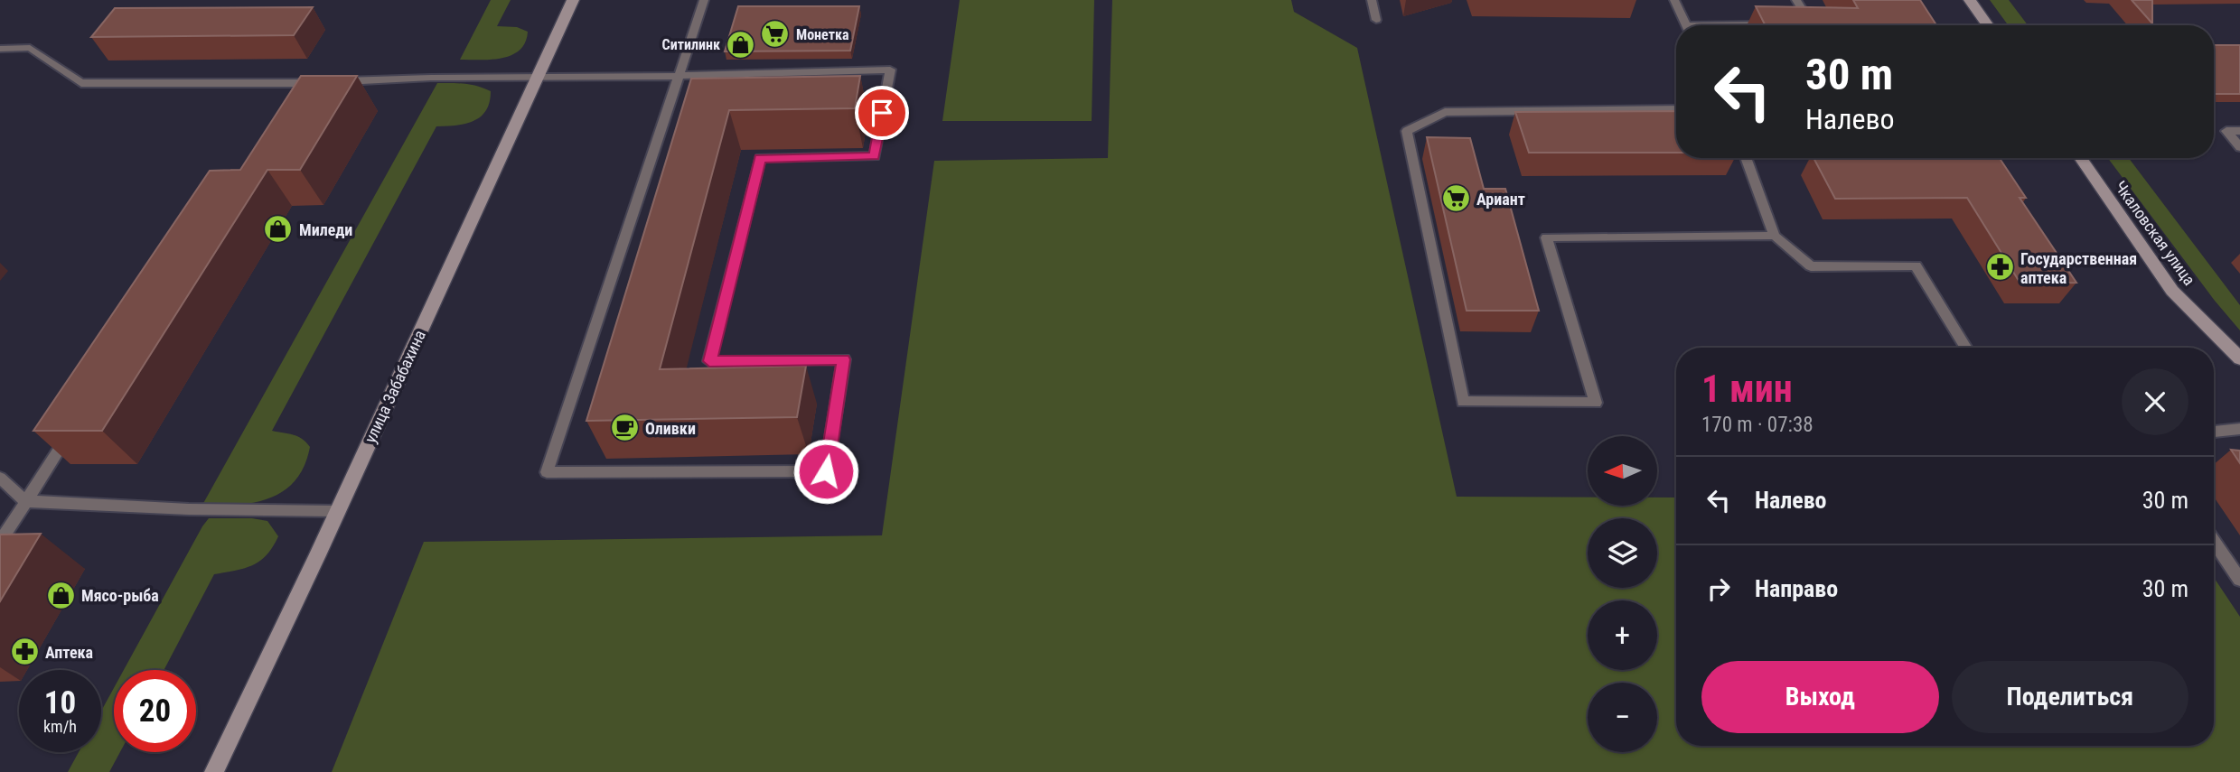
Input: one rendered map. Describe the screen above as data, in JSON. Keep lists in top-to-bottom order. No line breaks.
{"streets":{"street":["Чкаловская улица","улица Забабахина"]},"places":{"supermarket":["Монетка","Ариант"],"shop":["Ситилинк","Миледи","Мясо-рыба"],"pharmacy":["Государственная аптека","Аптека"],"cafe":["Оливки"]},"north":"left","page":{"turn":["30 m","Налево"],"heading":["1 мин","170 m · 07:38"],"map_buttons":["+","−"],"list":[{"name":"Налево","value":"30 m"},{"name":"Направо","value":"30 m"}],"buttons":["Выход","Поделиться"],"speed":"10 km/h","limit":"20"}}
